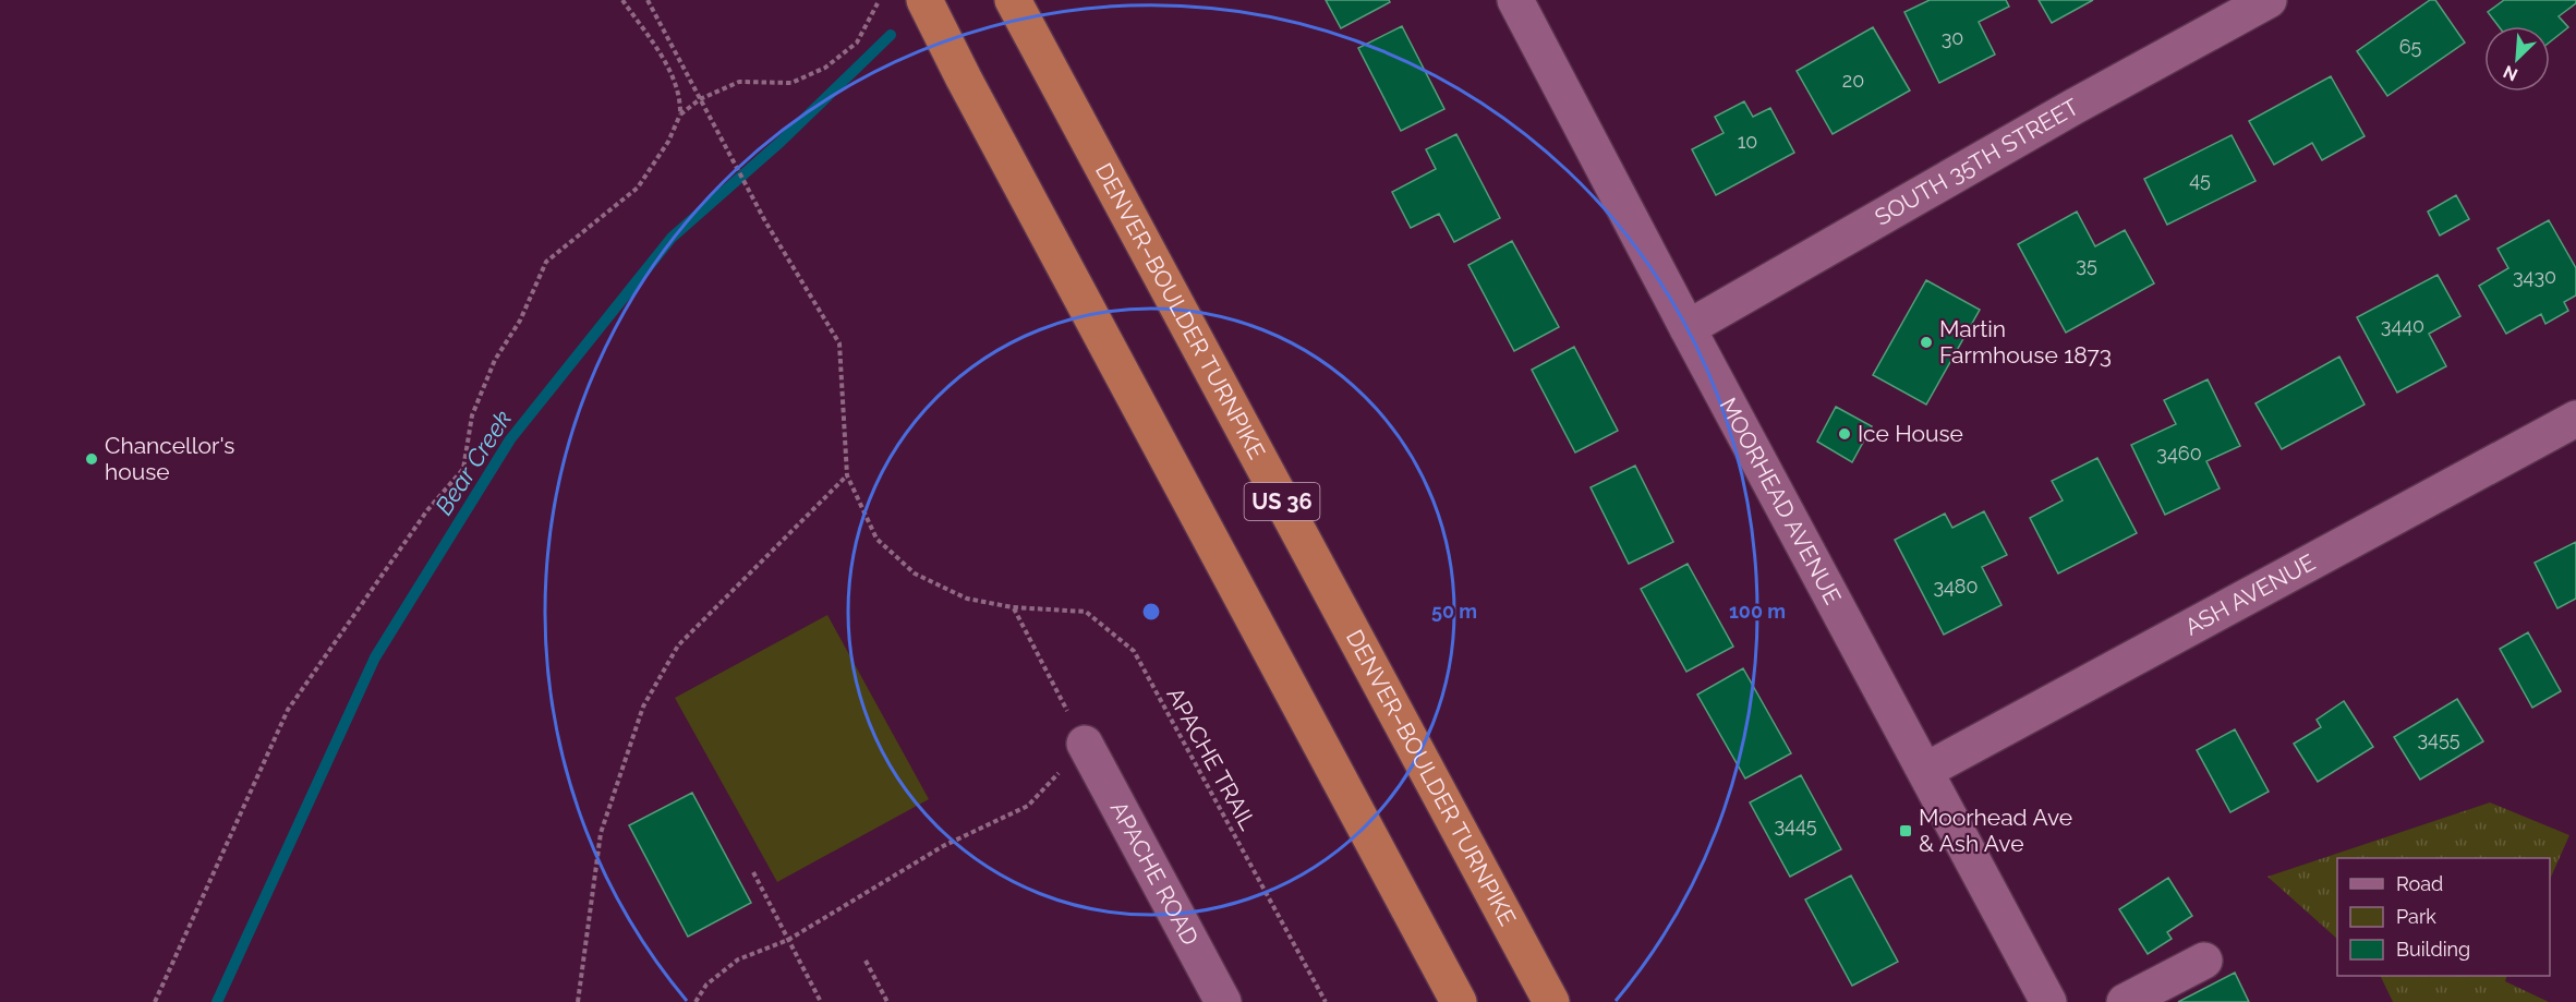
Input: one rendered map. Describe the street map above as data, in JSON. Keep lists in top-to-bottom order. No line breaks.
{"streets":{"highway":["DENVER–BOULDER TURNPIKE","US 36"],"street":["SOUTH 35TH STREET","MOORHEAD AVENUE","ASH AVENUE","APACHE ROAD"],"path":["APACHE TRAIL"]},"crossings":[["SOUTH 35TH STREET","MOORHEAD AVENUE"],["MOORHEAD AVENUE","ASH AVENUE"]],"water":["Bear Creek"],"places":{"other":["Martin Farmhouse 1873","Ice House","Chancellor's house"],"transit":["Moorhead Ave & Ash Ave"]},"house_numbers":["30","65","20","10","45","35","3430","3440","3460","3480","3455","3445"],"legend":["Road","Park","Building"],"north":"bottom left","rings":["50 m","100 m"]}
